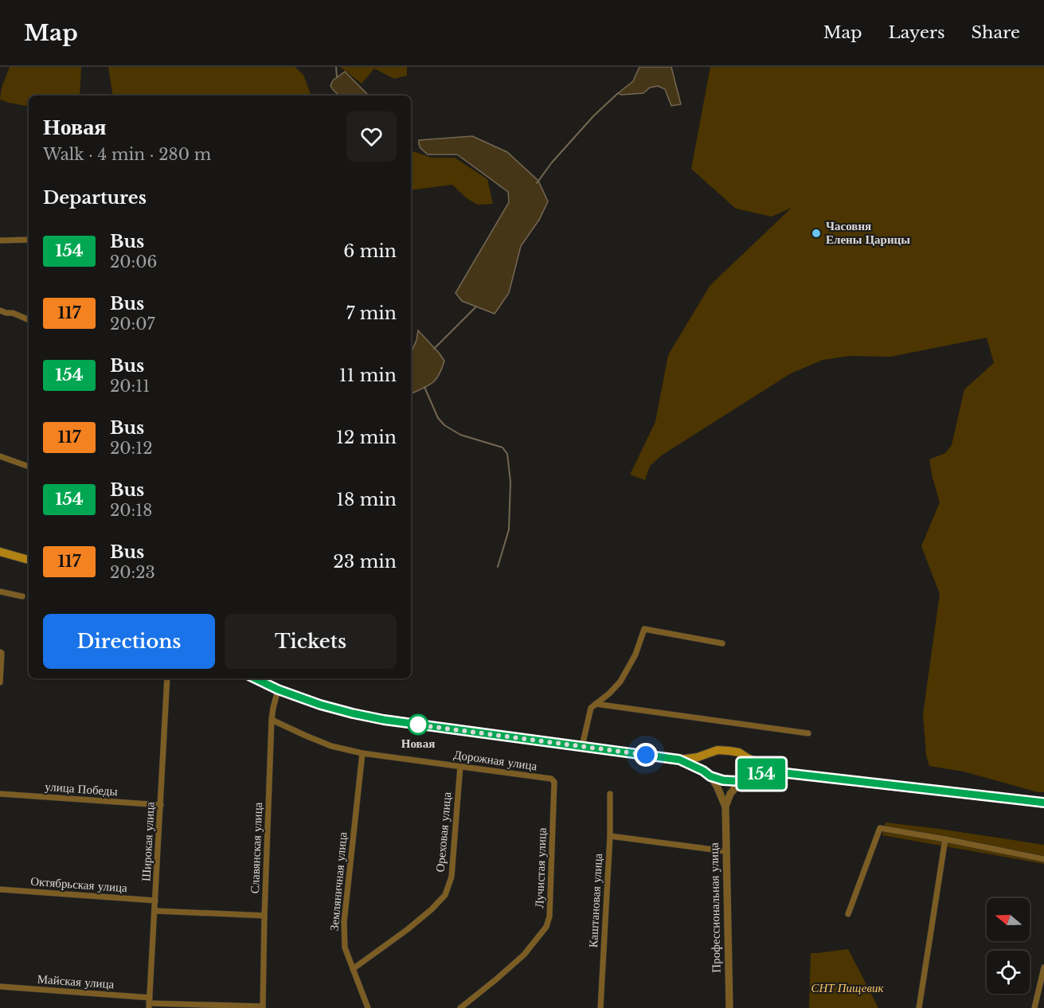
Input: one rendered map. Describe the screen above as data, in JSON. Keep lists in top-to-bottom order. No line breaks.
{"streets":{"street":["Дорожная улица","улица Победы","Ореховая улица","Широкая улица","Славянская улица","Лучистая улица","Земляничная улица","Октябрьская улица","Каштановая улица","Профессиональная улица","Майская улица"]},"crossings":[["Дорожная улица","Ореховая улица"],["Дорожная улица","Славянская улица"],["Дорожная улица","Лучистая улица"],["Дорожная улица","Земляничная улица"],["улица Победы","Широкая улица"],["Ореховая улица","Земляничная улица"],["Широкая улица","Октябрьская улица"],["Широкая улица","Майская улица"],["Славянская улица","Майская улица"]],"parks":["СНТ Пищевик"],"places":["Часовня Елены Царицы","Новая"],"lines":["bus line 154"],"north":"left","page":{"header":"Map","nav":["Map","Layers","Share"],"on_map":"154","heading":[["Новая","Walk · 4 min · 280 m"],"Departures"],"list":[{"mark":"154","name":"Bus","note":"20:06","value":"6 min"},{"mark":"117","name":"Bus","note":"20:07","value":"7 min"},{"mark":"154","name":"Bus","note":"20:11","value":"11 min"},{"mark":"117","name":"Bus","note":"20:12","value":"12 min"},{"mark":"154","name":"Bus","note":"20:18","value":"18 min"},{"mark":"117","name":"Bus","note":"20:23","value":"23 min"}],"buttons":["Directions","Tickets"]}}
